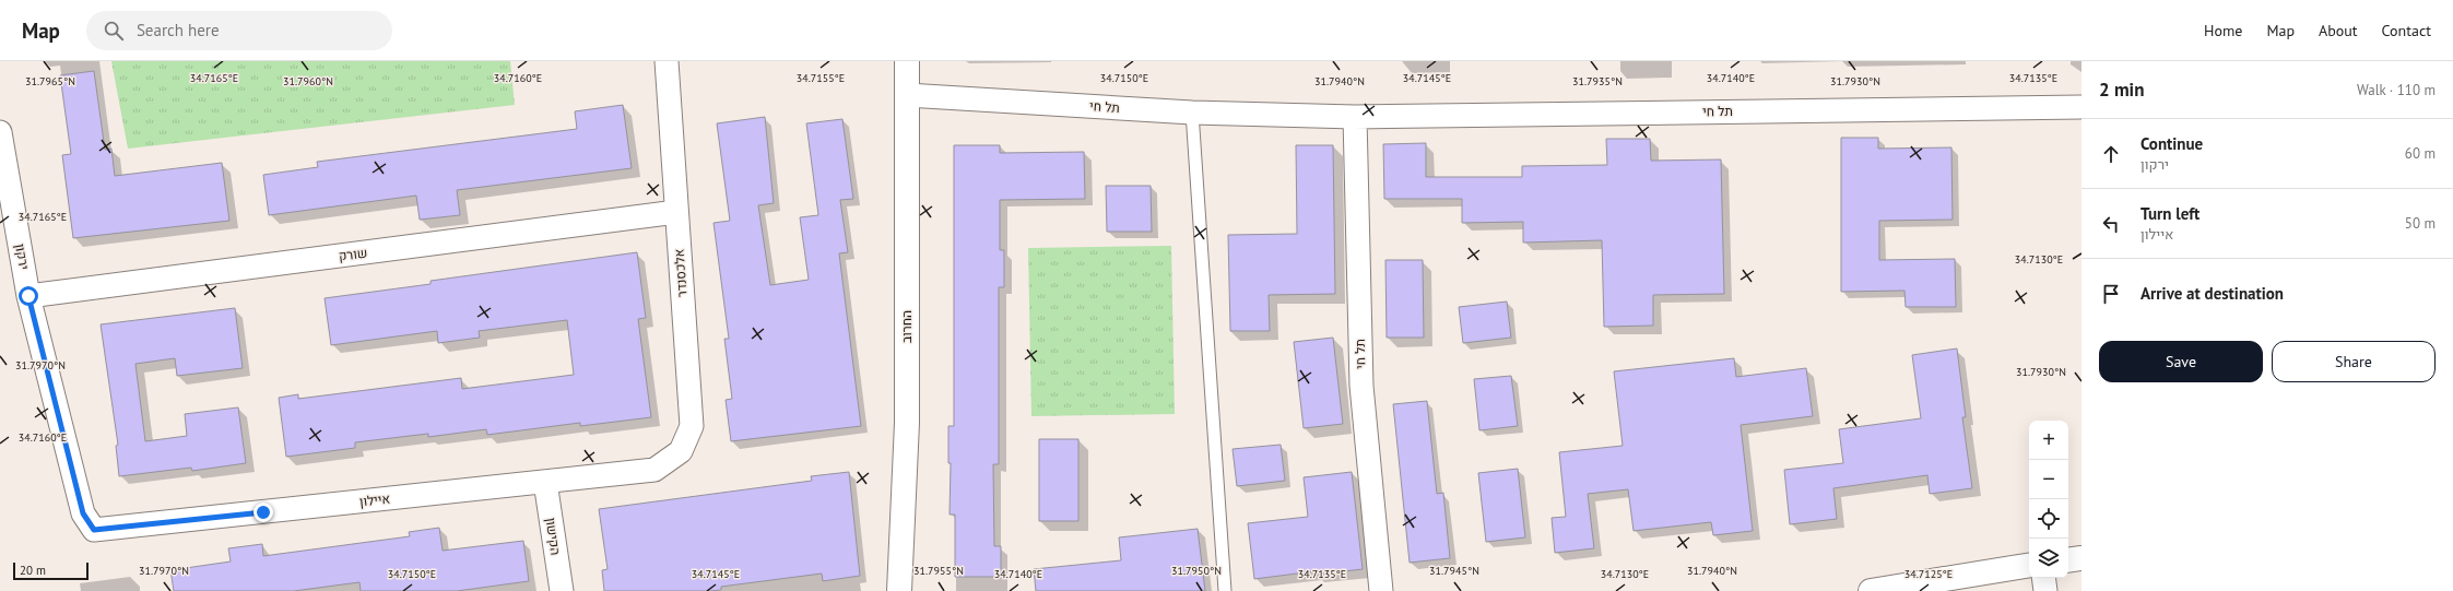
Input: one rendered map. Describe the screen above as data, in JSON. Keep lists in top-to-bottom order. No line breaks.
{"streets":{"street":["תל חי","שורק","ירקון","אלכסנדר","החרוב","איילון","הקישון"]},"crossings":[["תל חי","החרוב"],["שורק","ירקון"],["שורק","אלכסנדר"],["ירקון","איילון"],["אלכסנדר","איילון"],["איילון","הקישון"]],"scale_bar":"20 m","page":{"header":"Map","search":"Search here","nav":["Home","Map","About","Contact"],"heading":["2 min","Walk · 110 m"],"list":[["Continue","ירקון","60 m"],["Turn left","איילון","50 m"],"Arrive at destination"],"buttons":["Save","Share"],"map_buttons":["+","−"],"scale":"20 m"},"coordinates":["34.7165°E","34.7160°E","34.7155°E","34.7150°E","34.7145°E","34.7140°E","34.7135°E","31.7965°N","31.7960°N","31.7940°N","31.7935°N","31.7930°N","34.7130°E","31.7970°N","31.7955°N","31.7950°N","31.7945°N","34.7125°E"]}
